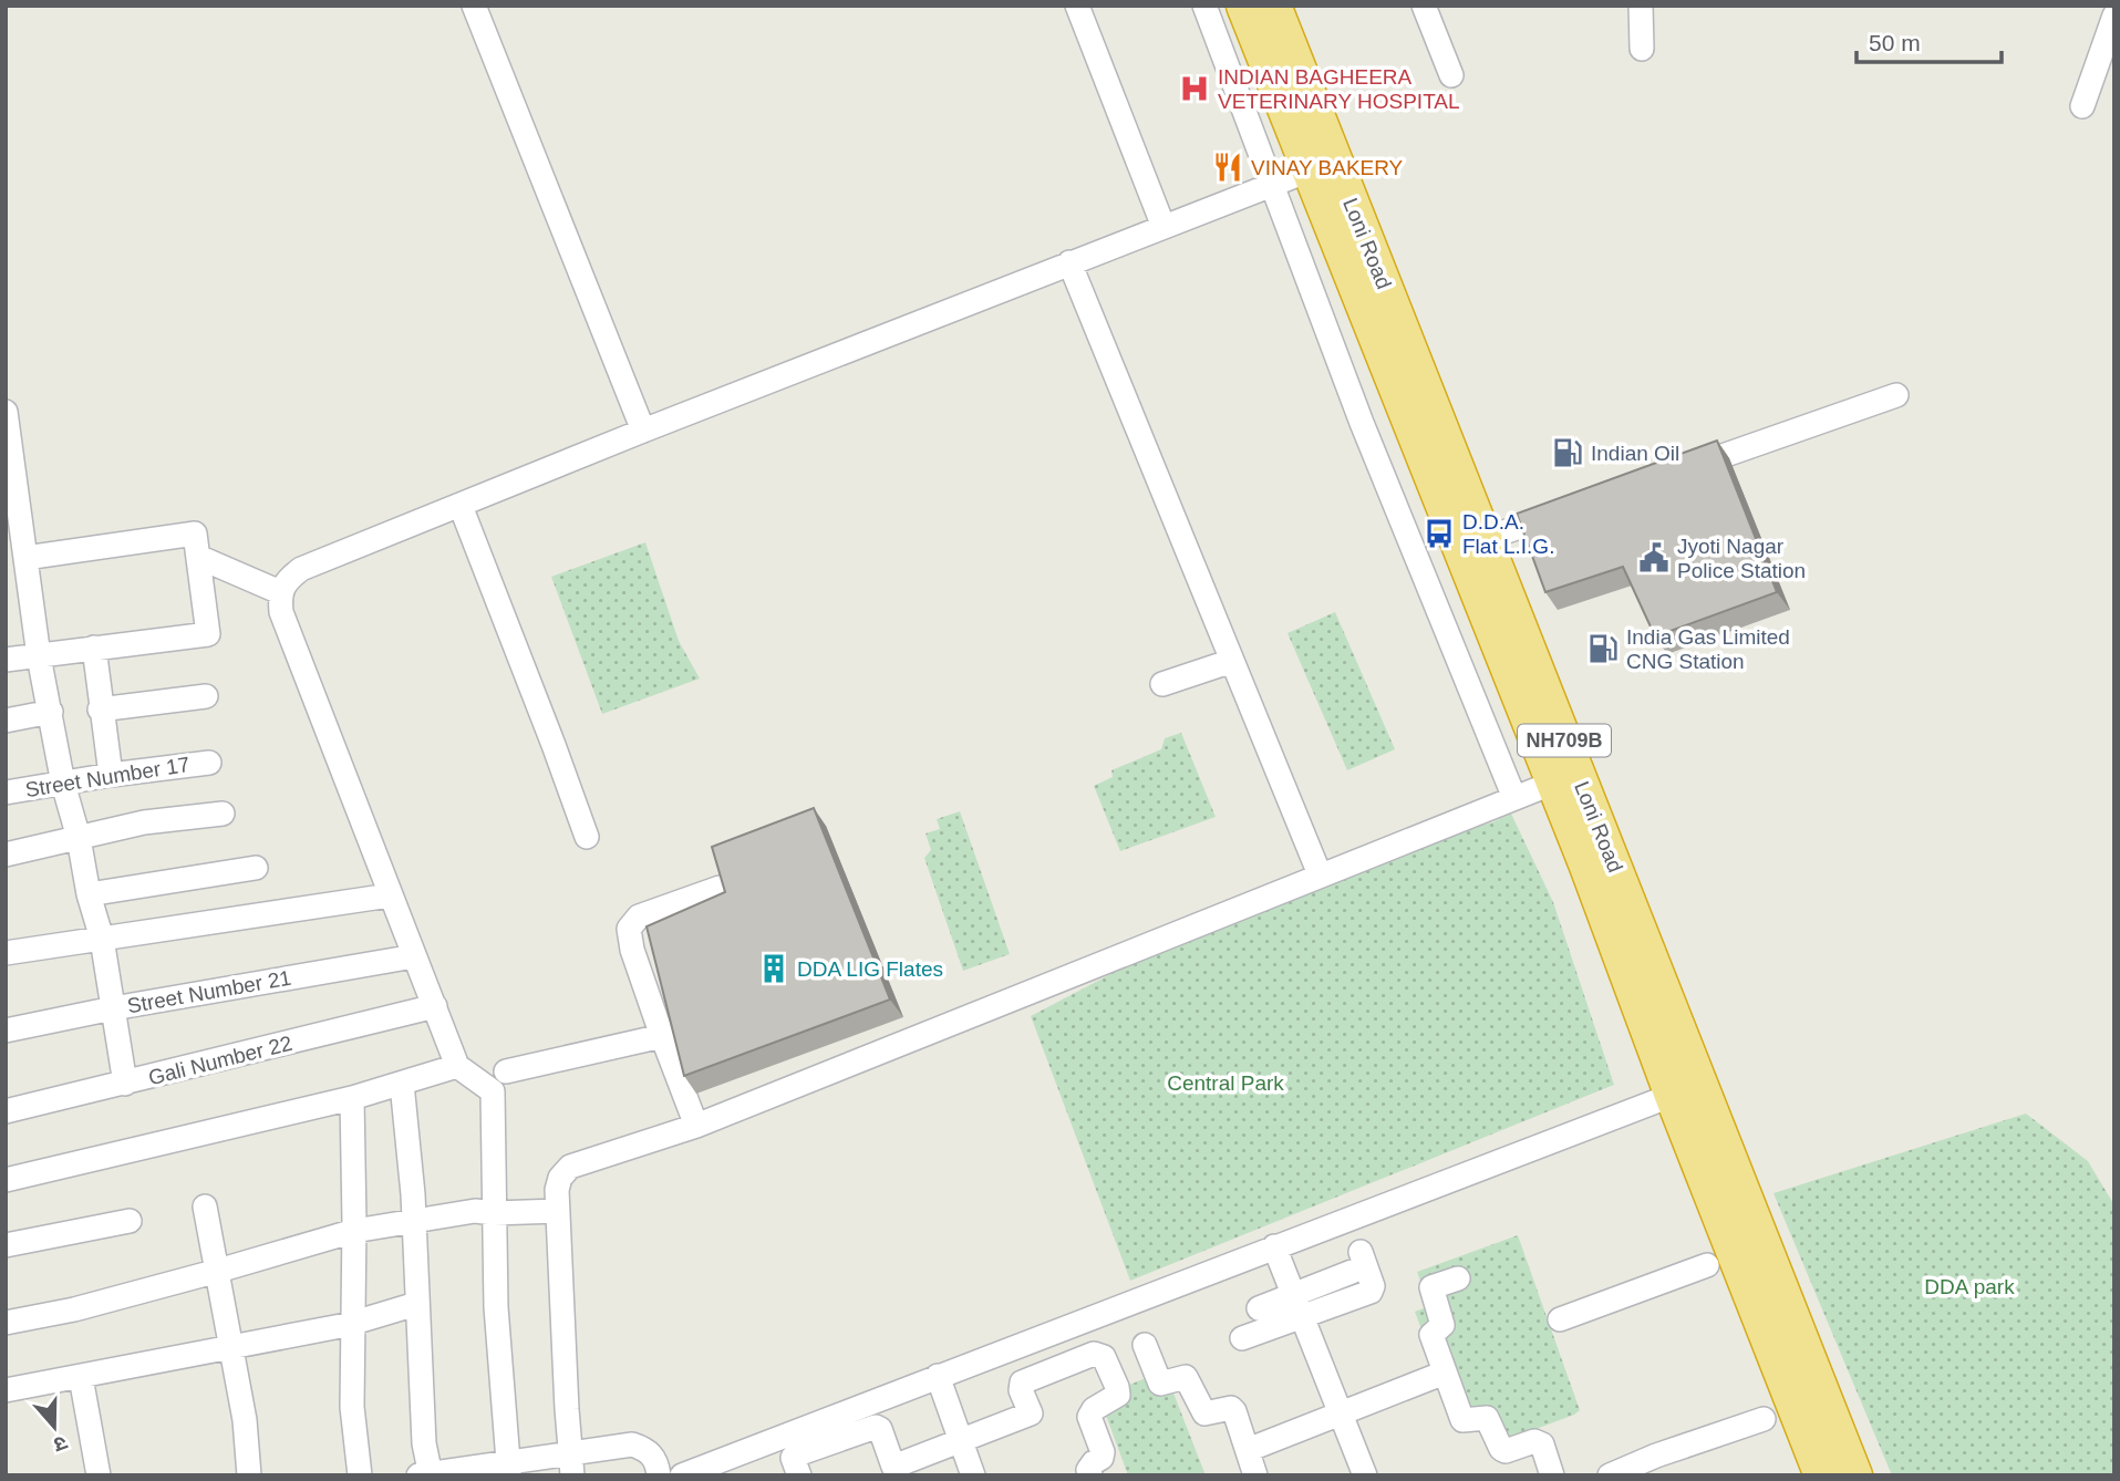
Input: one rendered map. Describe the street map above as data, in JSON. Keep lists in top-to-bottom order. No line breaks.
{"streets":{"highway":["Loni Road","NH709B"],"street":["Street Number 17","Street Number 21","Gali Number 22"]},"parks":["Central Park","DDA park"],"places":{"hospital":["INDIAN BAGHEERA VETERINARY HOSPITAL"],"restaurant":["VINAY BAKERY"],"fuel station":["Indian Oil","India Gas Limited CNG Station"],"bus stop":["D.D.A. Flat L.I.G."],"public building":["Jyoti Nagar Police Station"],"building":["DDA LIG Flates"]},"scale_bar":"50 m","north":"bottom"}
